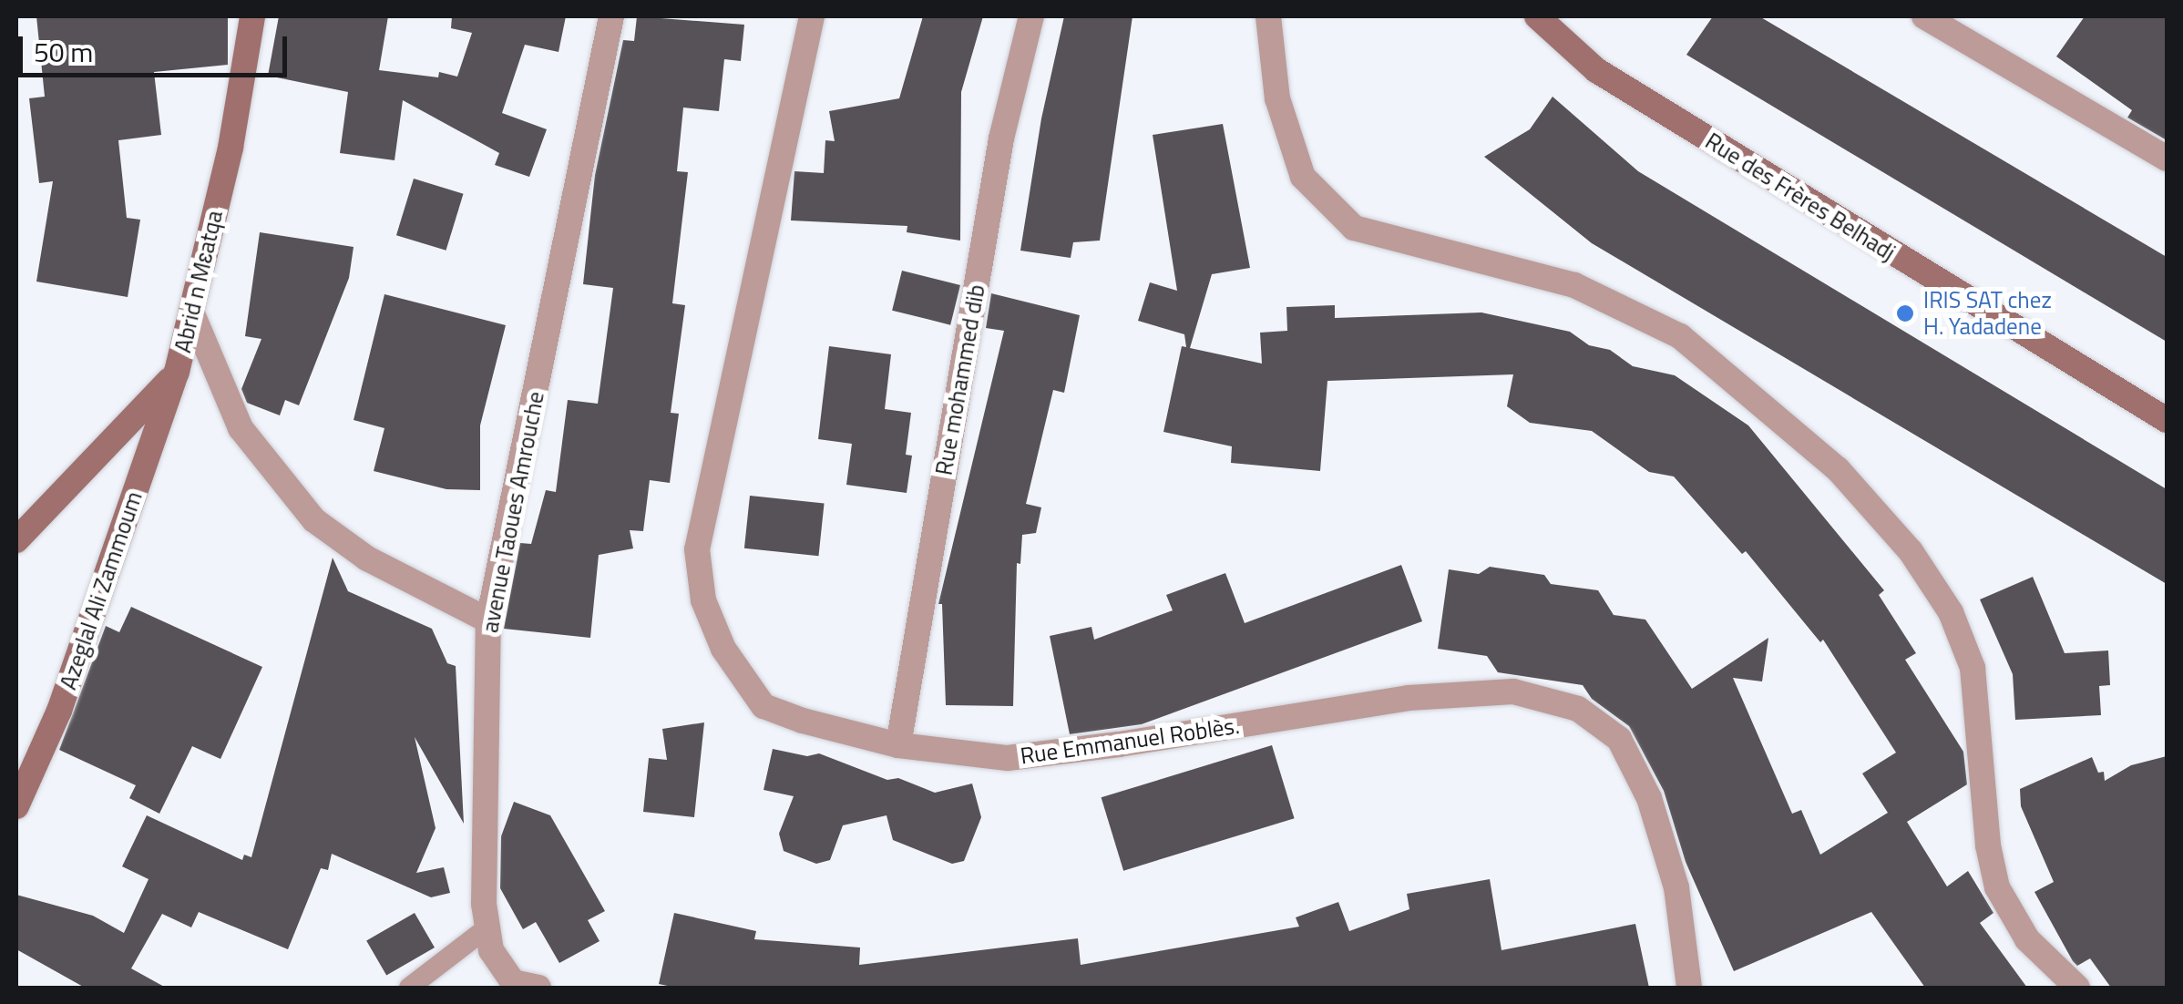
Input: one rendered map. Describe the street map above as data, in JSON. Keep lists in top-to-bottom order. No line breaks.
{"streets":{"main road":["Rue des Frères Belhadj","Abrid n Mɛatqa","Azeglal Ali Zammoum"],"street":["Rue mohammed dib","avenue Taoues Amrouche","Rue Emmanuel Roblès."]},"crossings":[["Abrid n Mɛatqa","Azeglal Ali Zammoum"],["Rue mohammed dib","Rue Emmanuel Roblès."]],"places":["IRIS SAT chez H. Yadadene"],"scale_bar":"50 m"}
